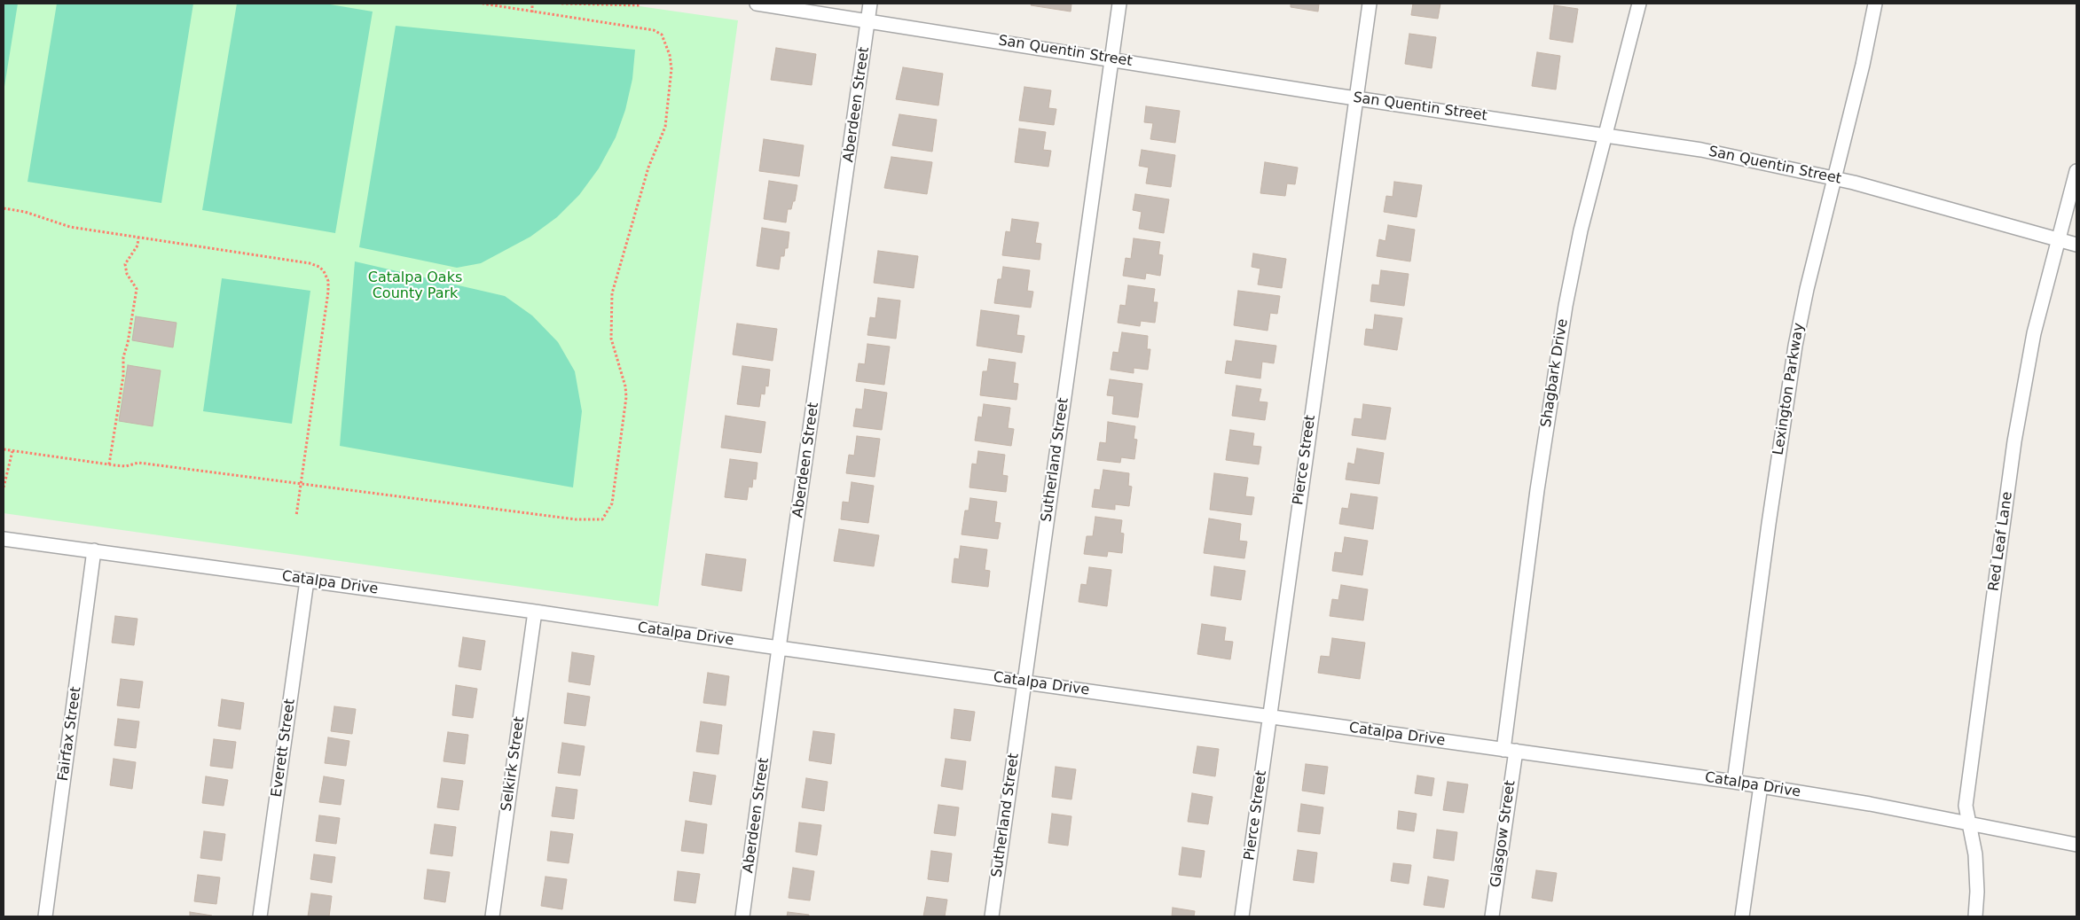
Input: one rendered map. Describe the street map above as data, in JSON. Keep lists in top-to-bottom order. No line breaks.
{"streets":{"street":["San Quentin Street","Aberdeen Street","Shagbark Drive","Lexington Parkway","Sutherland Street","Pierce Street","Red Leaf Lane","Catalpa Drive","Fairfax Street","Everett Street","Selkirk Street","Glasgow Street"]},"crossings":[["San Quentin Street","Aberdeen Street"],["San Quentin Street","Shagbark Drive"],["San Quentin Street","Lexington Parkway"],["San Quentin Street","Sutherland Street"],["San Quentin Street","Pierce Street"],["San Quentin Street","Red Leaf Lane"],["Aberdeen Street","Catalpa Drive"],["Shagbark Drive","Catalpa Drive"],["Shagbark Drive","Glasgow Street"],["Lexington Parkway","Catalpa Drive"],["Sutherland Street","Catalpa Drive"],["Pierce Street","Catalpa Drive"],["Red Leaf Lane","Catalpa Drive"],["Catalpa Drive","Fairfax Street"],["Catalpa Drive","Everett Street"],["Catalpa Drive","Selkirk Street"],["Catalpa Drive","Glasgow Street"]],"parks":["Catalpa Oaks County Park"]}
